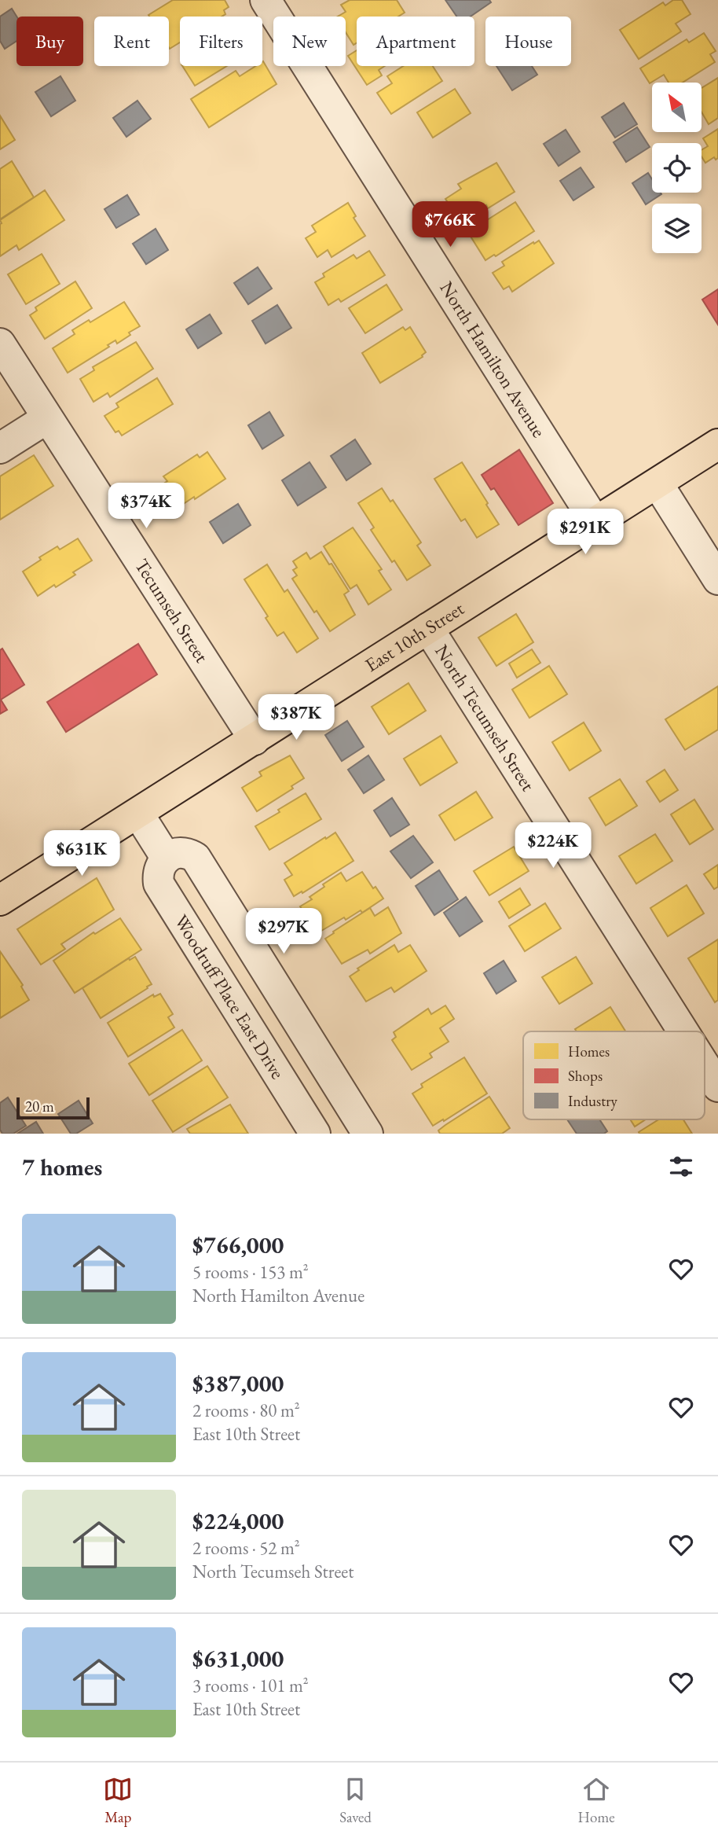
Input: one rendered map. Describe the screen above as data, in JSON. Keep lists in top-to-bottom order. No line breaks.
{"streets":{"main road":["East 10th Street"],"street":["North Hamilton Avenue","Tecumseh Street","North Tecumseh Street","Woodruff Place East Drive"]},"crossings":[["North Hamilton Avenue","East 10th Street"],["Tecumseh Street","East 10th Street"],["East 10th Street","North Tecumseh Street"]],"legend":["Homes","Shops","Industry"],"scale_bar":"20 m","north":"top left","page":{"chip":["Buy","Rent","Filters","New","Apartment","House"],"price":["$766K","$374K","$291K","$387K","$224K","$631K","$297K"],"scale":"20 m","heading":"7 homes","list":[{"name":"$766,000","note":"5 rooms · 153 m² · North Hamilton Avenue"},{"name":"$387,000","note":"2 rooms · 80 m² · East 10th Street"},{"name":"$224,000","note":"2 rooms · 52 m² · North Tecumseh Street"},{"name":"$631,000","note":"3 rooms · 101 m² · East 10th Street"}],"tabs":["Map","Saved","Home"]}}
